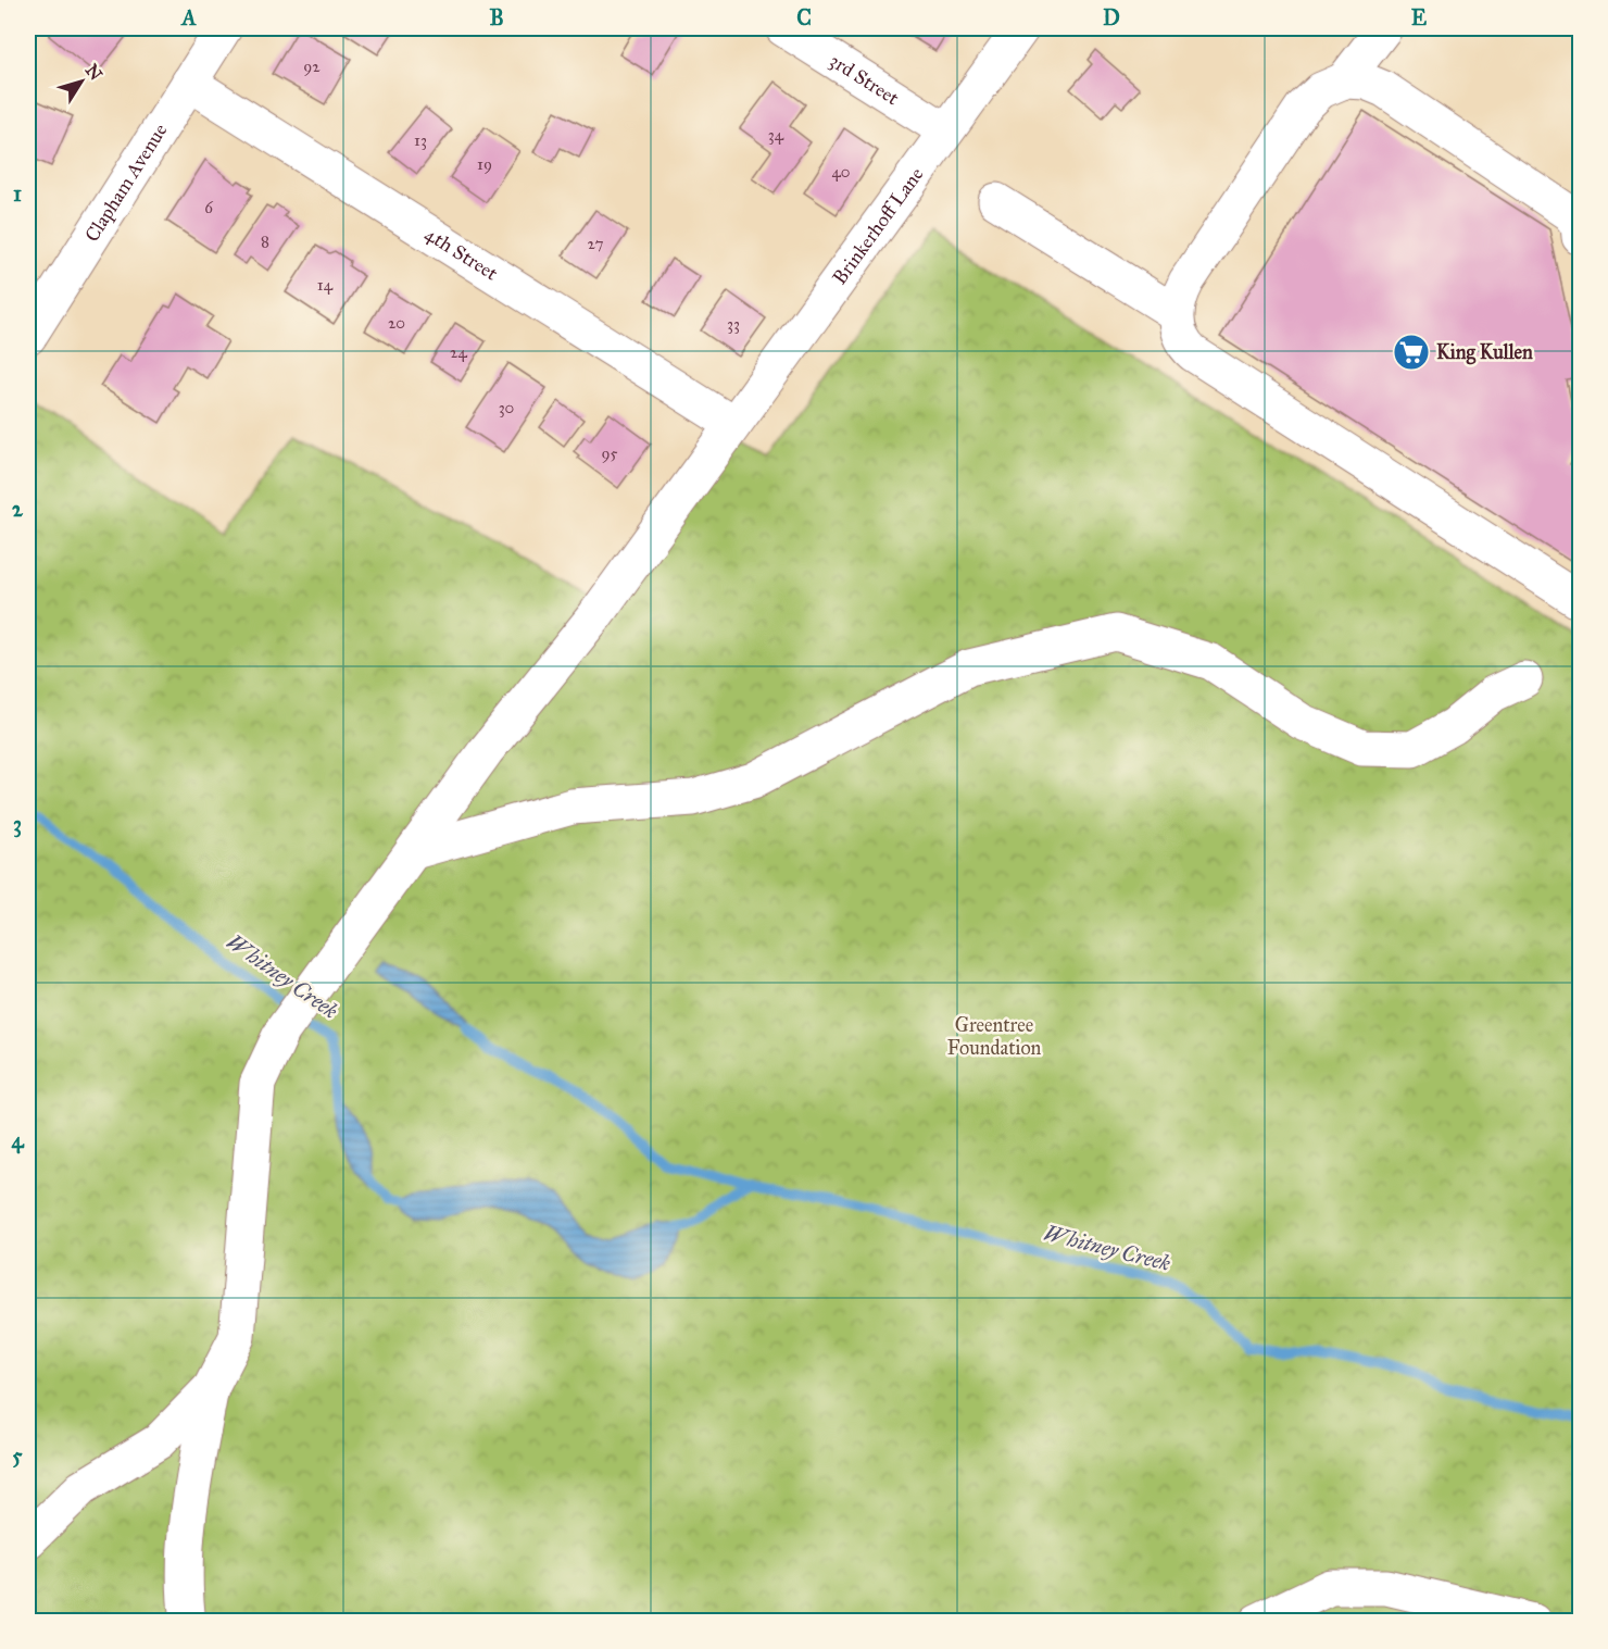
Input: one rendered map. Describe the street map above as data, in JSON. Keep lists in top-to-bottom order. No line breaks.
{"streets":{"street":["3rd Street","Clapham Avenue","Brinkerhoff Lane","4th Street"]},"crossings":[["3rd Street","Brinkerhoff Lane"],["Clapham Avenue","4th Street"],["Brinkerhoff Lane","4th Street"]],"water":["Whitney Creek"],"parks":["Greentree Foundation"],"places":{"supermarket":["King Kullen"]},"house_numbers":["92","34","13","19","40","6","8","27","14","20","33","24","30","95"],"north":"top right","grid":{"columns":["A","B","C","D","E"],"rows":["1","2","3","4","5"]}}
